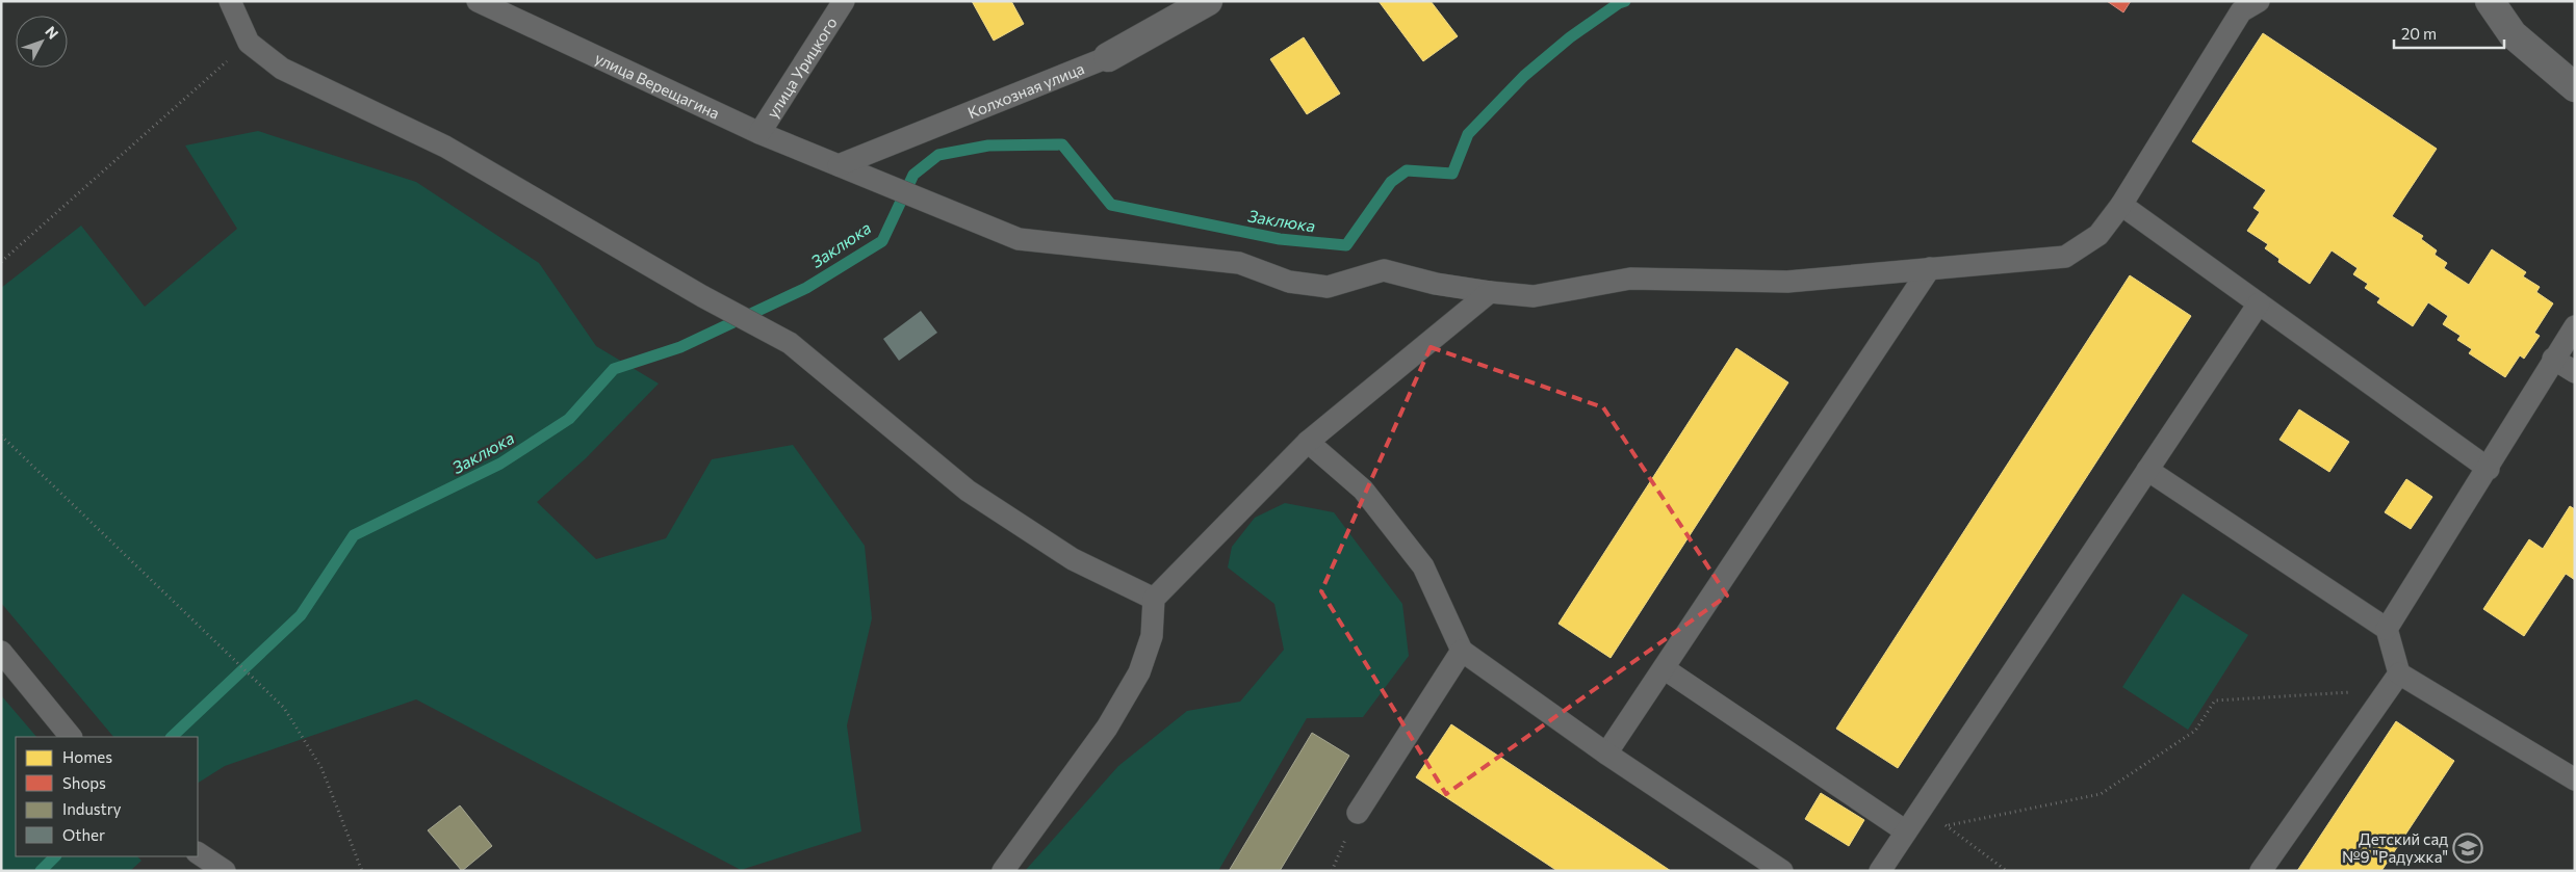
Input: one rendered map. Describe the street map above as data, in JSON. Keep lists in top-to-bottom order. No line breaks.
{"streets":{"main road":["Колхозная улица"],"lane":["улица Урицкого","улица Верещагина"]},"crossings":[["улица Урицкого","улица Верещагина"],["улица Верещагина","Колхозная улица"]],"water":["Заклюка"],"places":{"school or university":["Детский cад №9 \"Радужка\""]},"legend":["Homes","Shops","Industry","Other"],"scale_bar":"20 m","north":"top right"}
